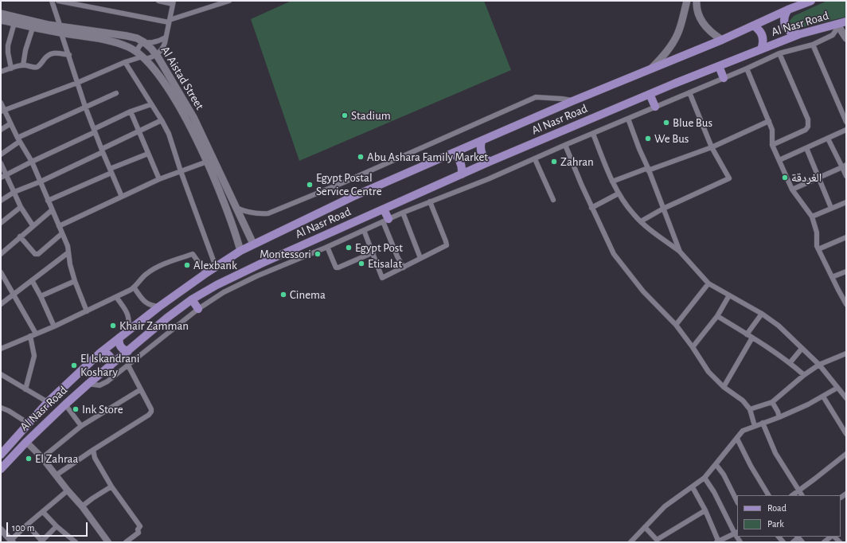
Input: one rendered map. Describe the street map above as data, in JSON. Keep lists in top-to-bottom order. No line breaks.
{"streets":{"main road":["Al Nasr Road","Al Aistad Street"]},"crossings":[["Al Nasr Road","Al Aistad Street"]],"places":["Stadium","Blue Bus","We Bus","Abu Ashara Family Market","Zahran","الغردقة","Egypt Postal Service Centre","Egypt Post","Montessori","Etisalat","Alexbank","Cinema","Khair Zamman","El Iskandrani Koshary","Ink Store","El Zahraa"],"legend":["Road","Park"],"scale_bar":"100 m"}
